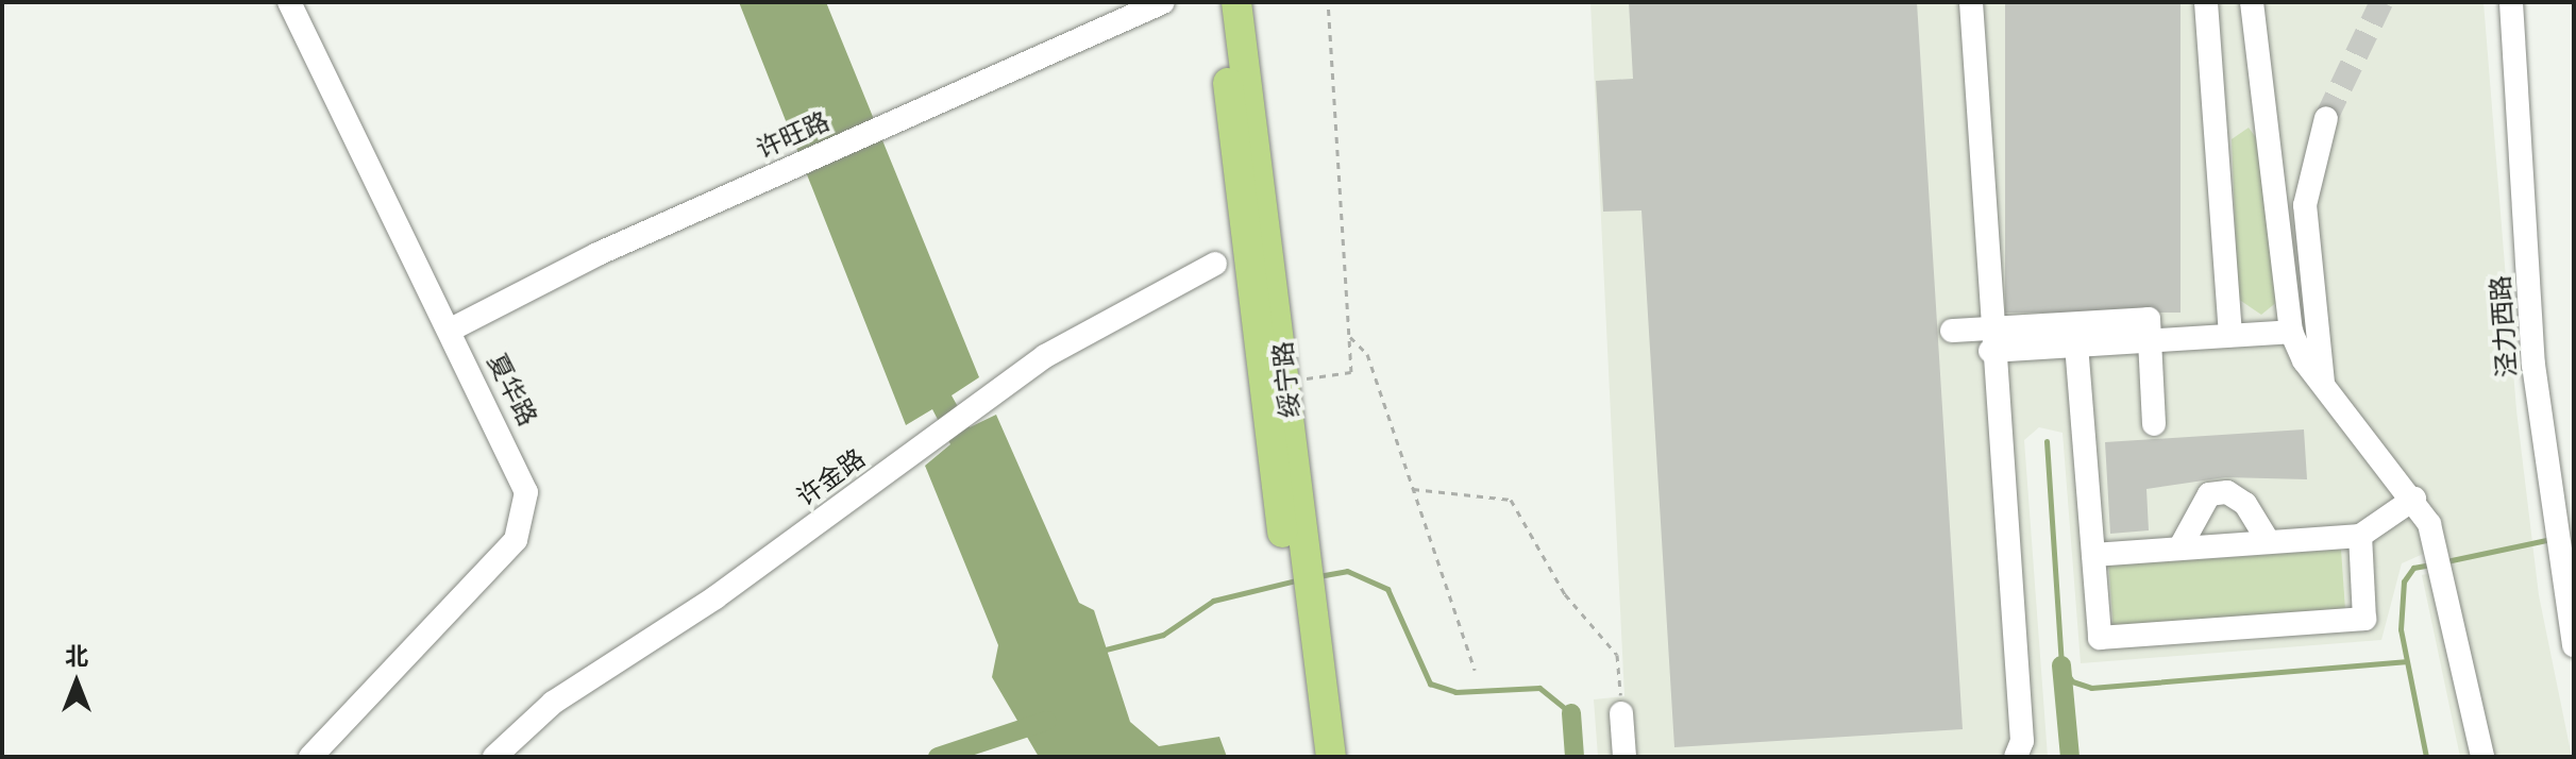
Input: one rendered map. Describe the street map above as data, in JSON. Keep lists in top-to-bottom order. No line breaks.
{"streets":{"main road":["绥宁路"],"street":["许旺路","泾力西路","夏华路","许金路"]},"crossings":[["许旺路","夏华路"]],"north":"top"}
